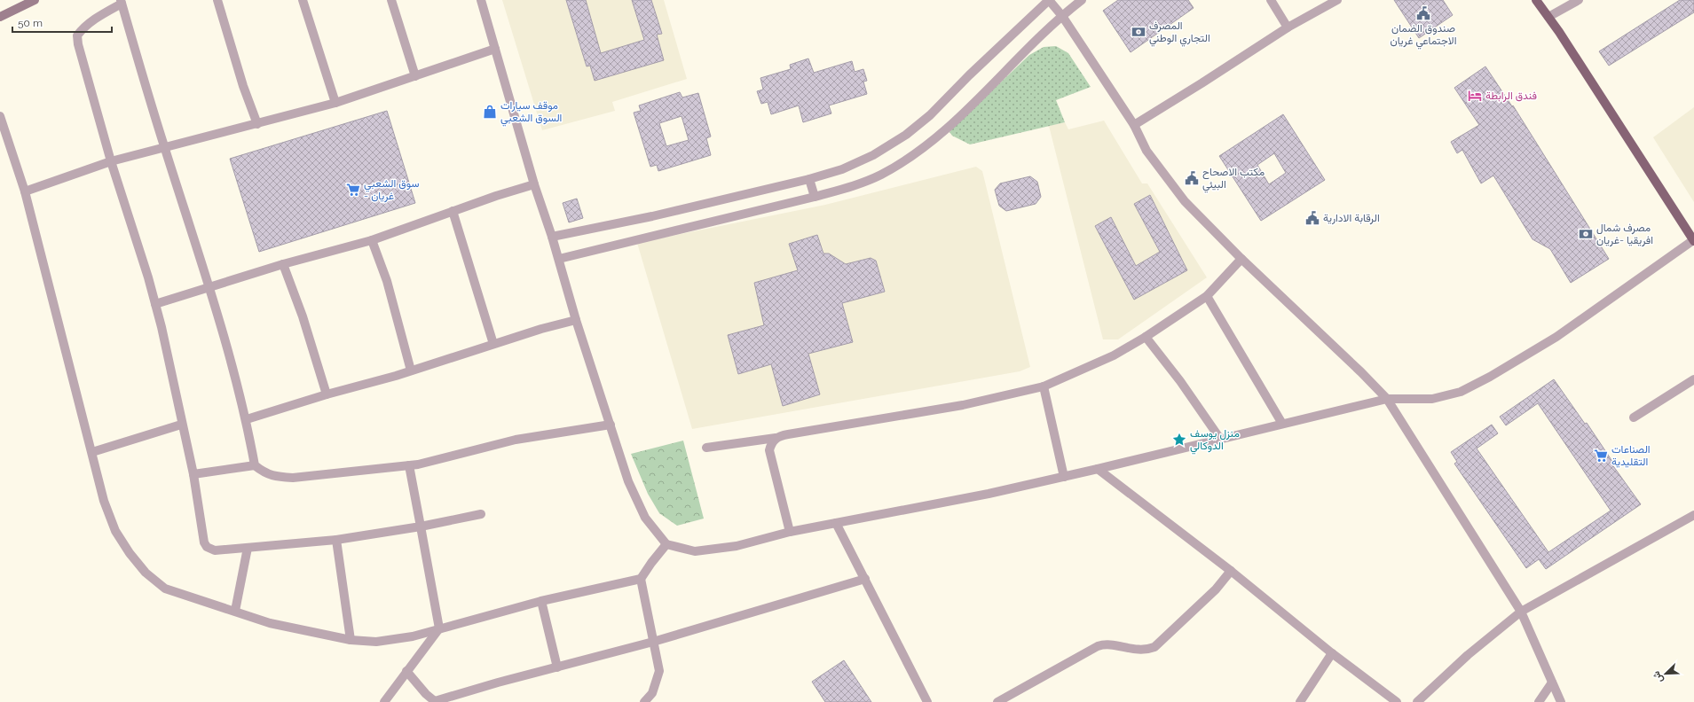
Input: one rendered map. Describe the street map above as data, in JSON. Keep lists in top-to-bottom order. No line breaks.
{"places":{"public building":["صندوق الضمان الاجتماعي غريان","مكتب الاصحاح البيئي","الرقابة الادارية"],"bank":["المصرف التجاري الوطني","مصرف شمال افريقيا -غريان"],"hotel":["فندق الرابطة"],"shop":["موقف سيارات السوق الشعبي"],"supermarket":["سوق الشعبي - غريان","الصناعات التقليدية"],"place":["منزل يوسف الدوكالي"]},"scale_bar":"50 m","north":"bottom left"}
